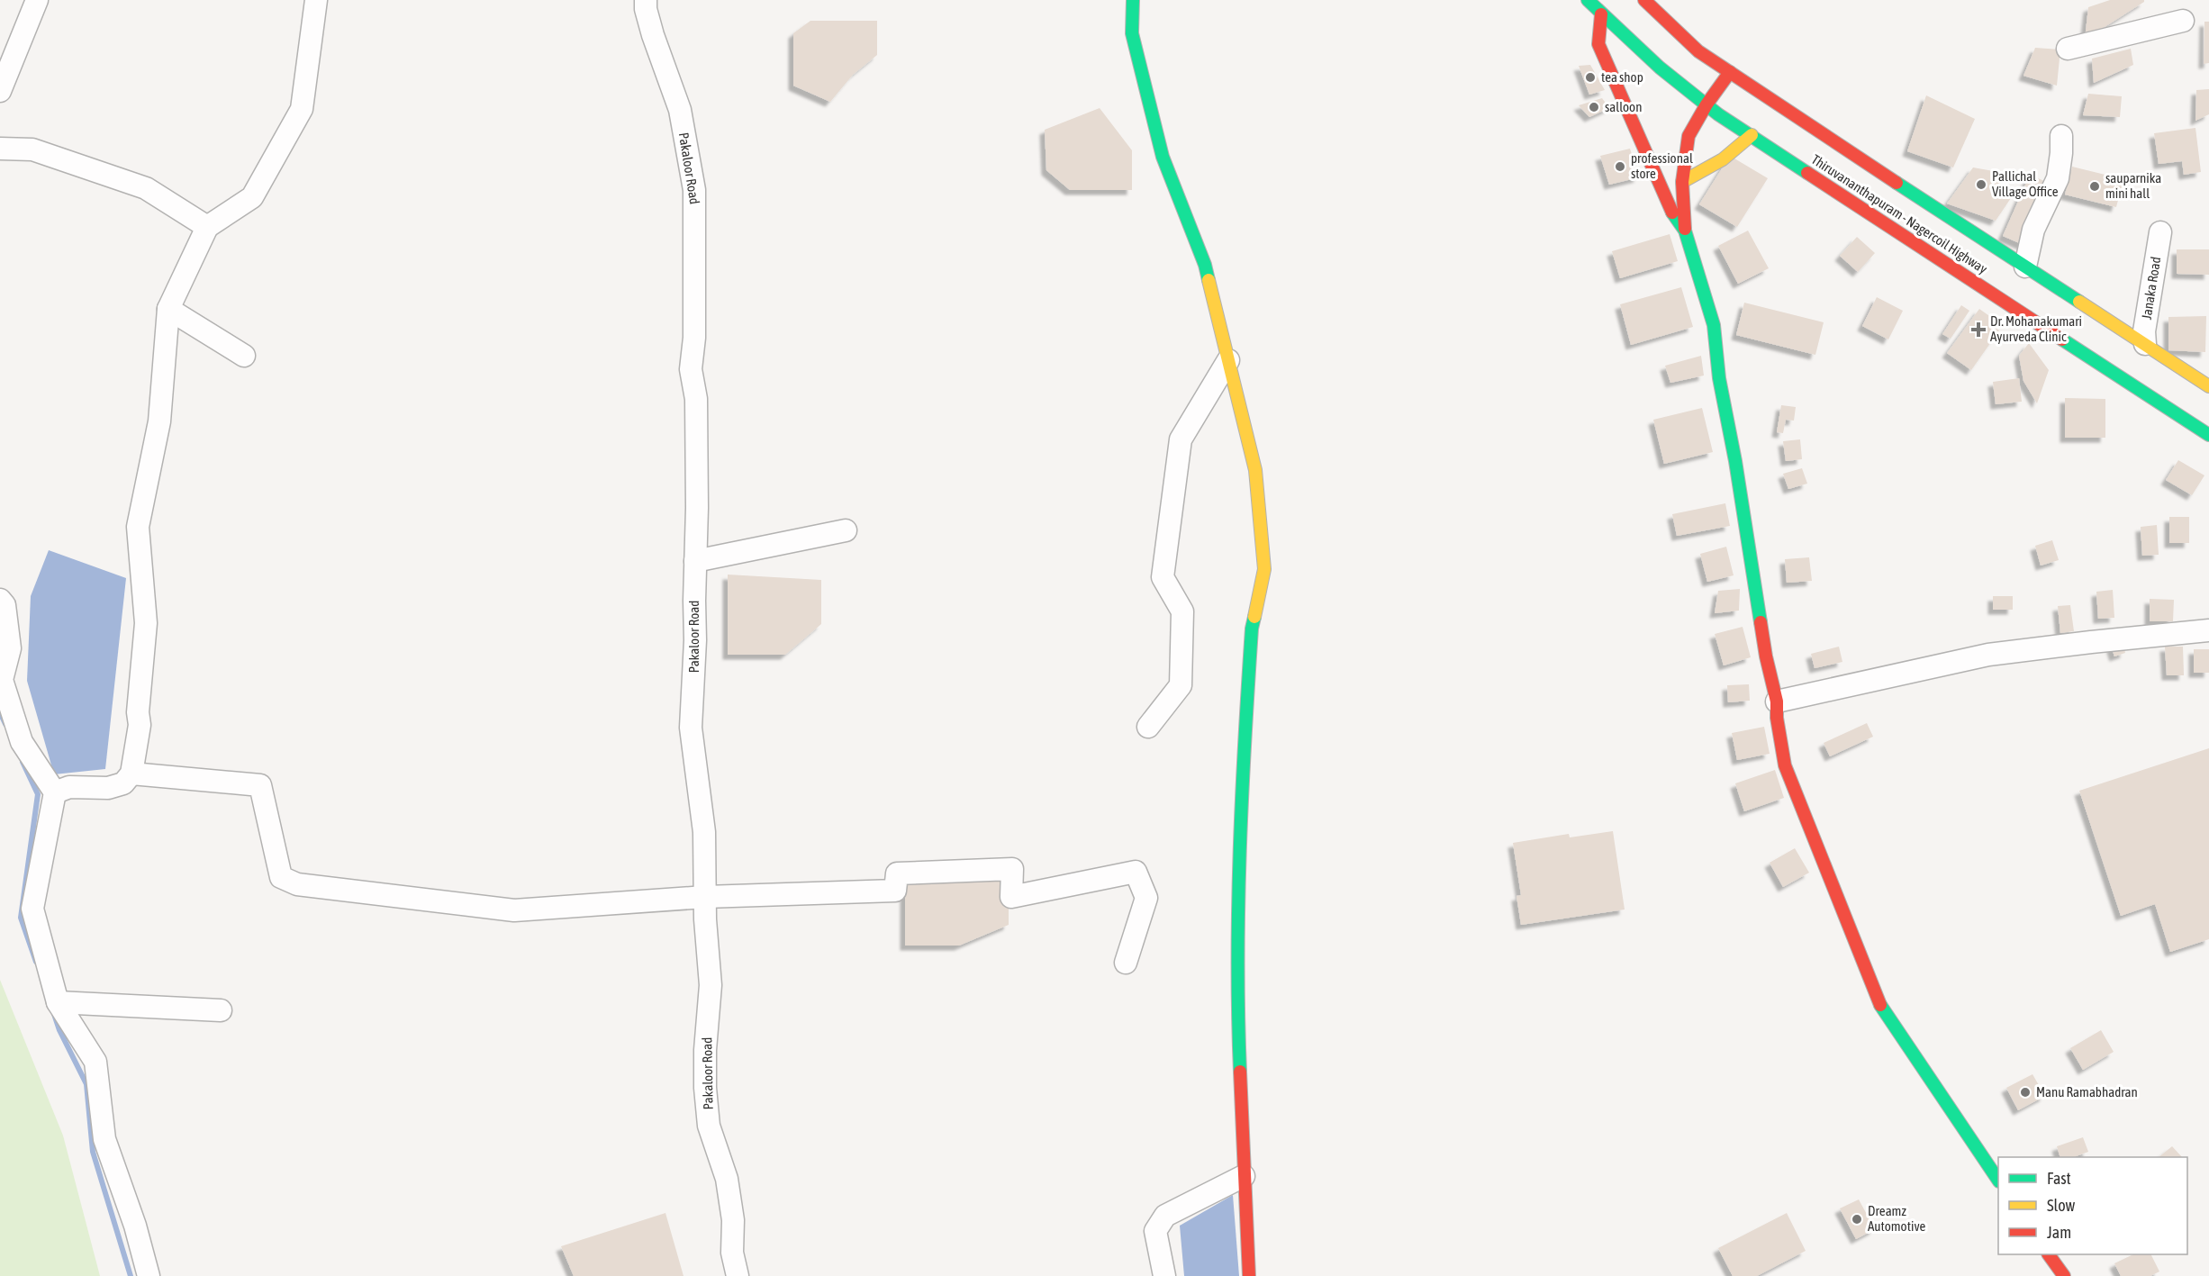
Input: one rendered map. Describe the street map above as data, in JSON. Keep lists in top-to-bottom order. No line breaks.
{"streets":{"main road":["Thiruvananthapuram - Nagercoil Highway"],"street":["Pakaloor Road","Janaka Road"]},"crossings":[["Thiruvananthapuram - Nagercoil Highway","Janaka Road"]],"places":{"other":["tea shop","salloon","professional store","Pallichal Village Office","sauparnika mini hall","Manu Ramabhadran","Dreamz Automotive"],"health":["Dr. Mohanakumari Ayurveda Clinic"]},"legend":["Fast","Slow","Jam"]}
